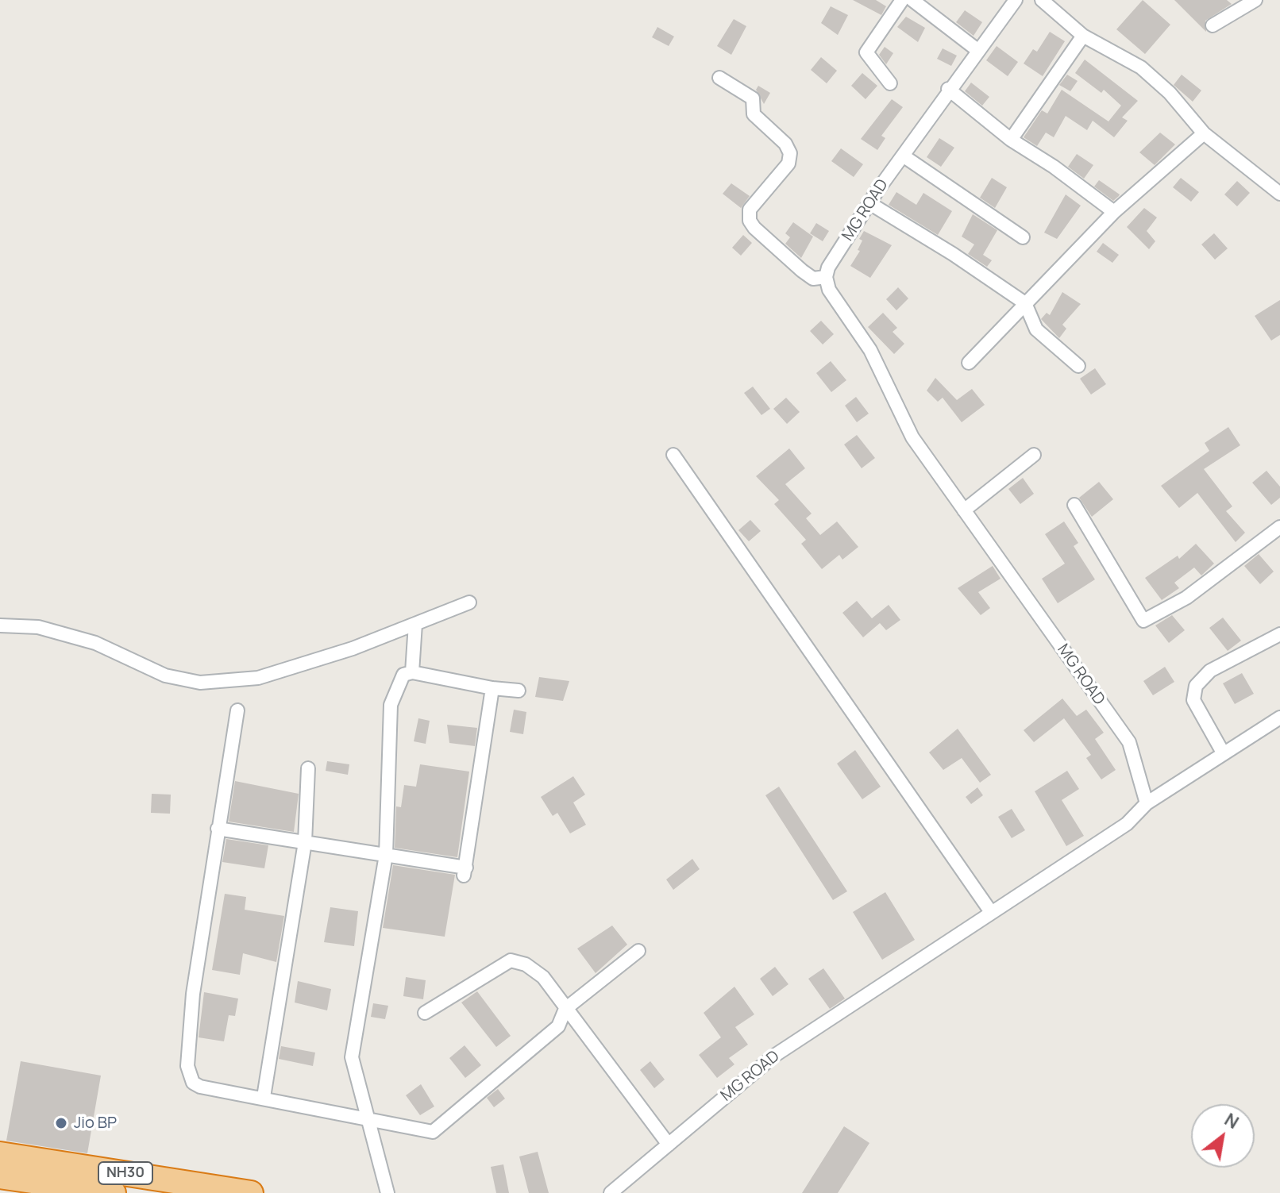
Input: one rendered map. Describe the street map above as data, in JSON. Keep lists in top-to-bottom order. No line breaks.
{"streets":{"highway":["NH30"],"street":["MG ROAD"]},"places":["Jio BP"],"north":"top right"}
